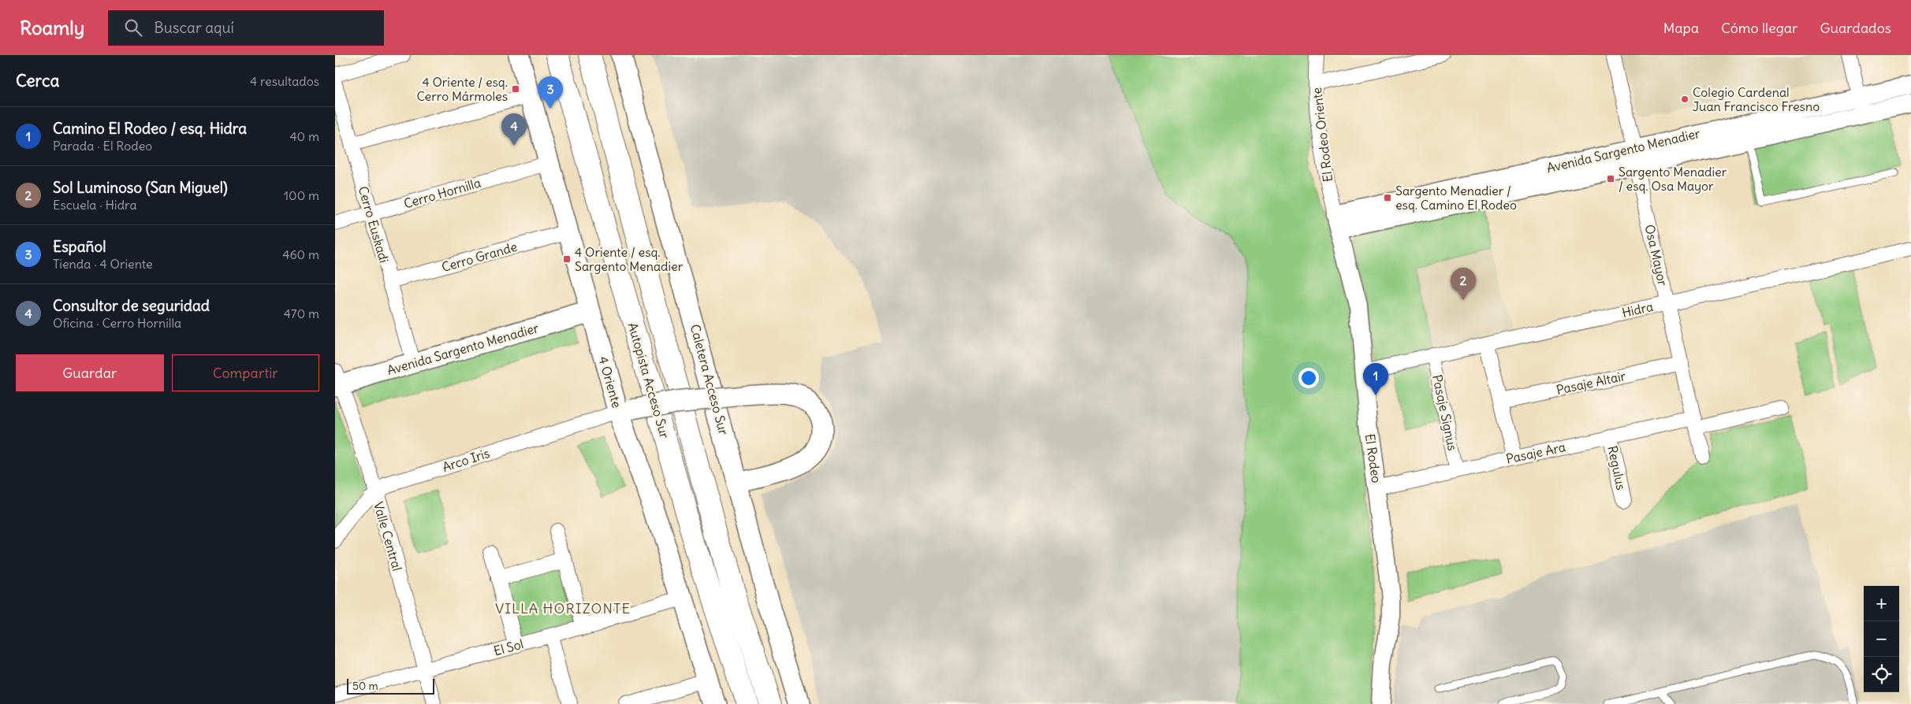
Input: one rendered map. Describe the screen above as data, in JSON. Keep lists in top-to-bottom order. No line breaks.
{"streets":{"highway":["Autopista Acceso Sur"],"main road":["Avenida Sargento Menadier","Caletera Acceso Sur","4 Oriente"],"street":["El Rodeo Oriente","Cerro Hornilla","Cerro Euskadi","Osa Mayor","Cerro Grande","Hidra","Pasaje Altair","Pasaje Signus","Pasaje Ara","El Rodeo","Arco Iris","Regulus","Valle Central","El Sol"]},"crossings":[["El Rodeo Oriente","Avenida Sargento Menadier"],["El Rodeo Oriente","El Rodeo"],["Avenida Sargento Menadier","Cerro Euskadi"],["Avenida Sargento Menadier","Osa Mayor"],["Avenida Sargento Menadier","4 Oriente"],["Avenida Sargento Menadier","El Rodeo"],["Avenida Sargento Menadier","Valle Central"],["Cerro Hornilla","Cerro Euskadi"],["Cerro Hornilla","4 Oriente"],["Cerro Euskadi","Cerro Grande"],["Osa Mayor","Hidra"],["Osa Mayor","Pasaje Altair"],["Osa Mayor","Pasaje Ara"],["Cerro Grande","4 Oriente"],["Hidra","Pasaje Signus"],["Hidra","El Rodeo"],["4 Oriente","Arco Iris"],["4 Oriente","El Sol"],["Pasaje Signus","Pasaje Ara"],["Pasaje Ara","El Rodeo"],["Pasaje Ara","Regulus"],["Arco Iris","Valle Central"],["Valle Central","El Sol"]],"districts":["VILLA HORIZONTE"],"places":{"transit":["4 Oriente / esq. Cerro Mármoles","Sargento Menadier / esq. Osa Mayor","Sargento Menadier / esq. Camino El Rodeo","4 Oriente / esq. Sargento Menadier"],"other":["Colegio Cardenal Juan Francisco Fresno"]},"scale_bar":"50 m","page":{"header":"Roamly","search":"Buscar aquí","nav":["Mapa","Cómo llegar","Guardados"],"heading":["Cerca","4 resultados"],"pins":["3","4","2","1"],"list":[{"mark":"1","name":"Camino El Rodeo / esq. Hidra","note":"Parada · El Rodeo","value":"40 m"},{"mark":"2","name":"Sol Luminoso (San Miguel)","note":"Escuela · Hidra","value":"100 m"},{"mark":"3","name":"Español","note":"Tienda · 4 Oriente","value":"460 m"},{"mark":"4","name":"Consultor de seguridad","note":"Oficina · Cerro Hornilla","value":"470 m"}],"buttons":["Guardar","Compartir"],"map_buttons":["+","−"],"scale":"50 m"}}
